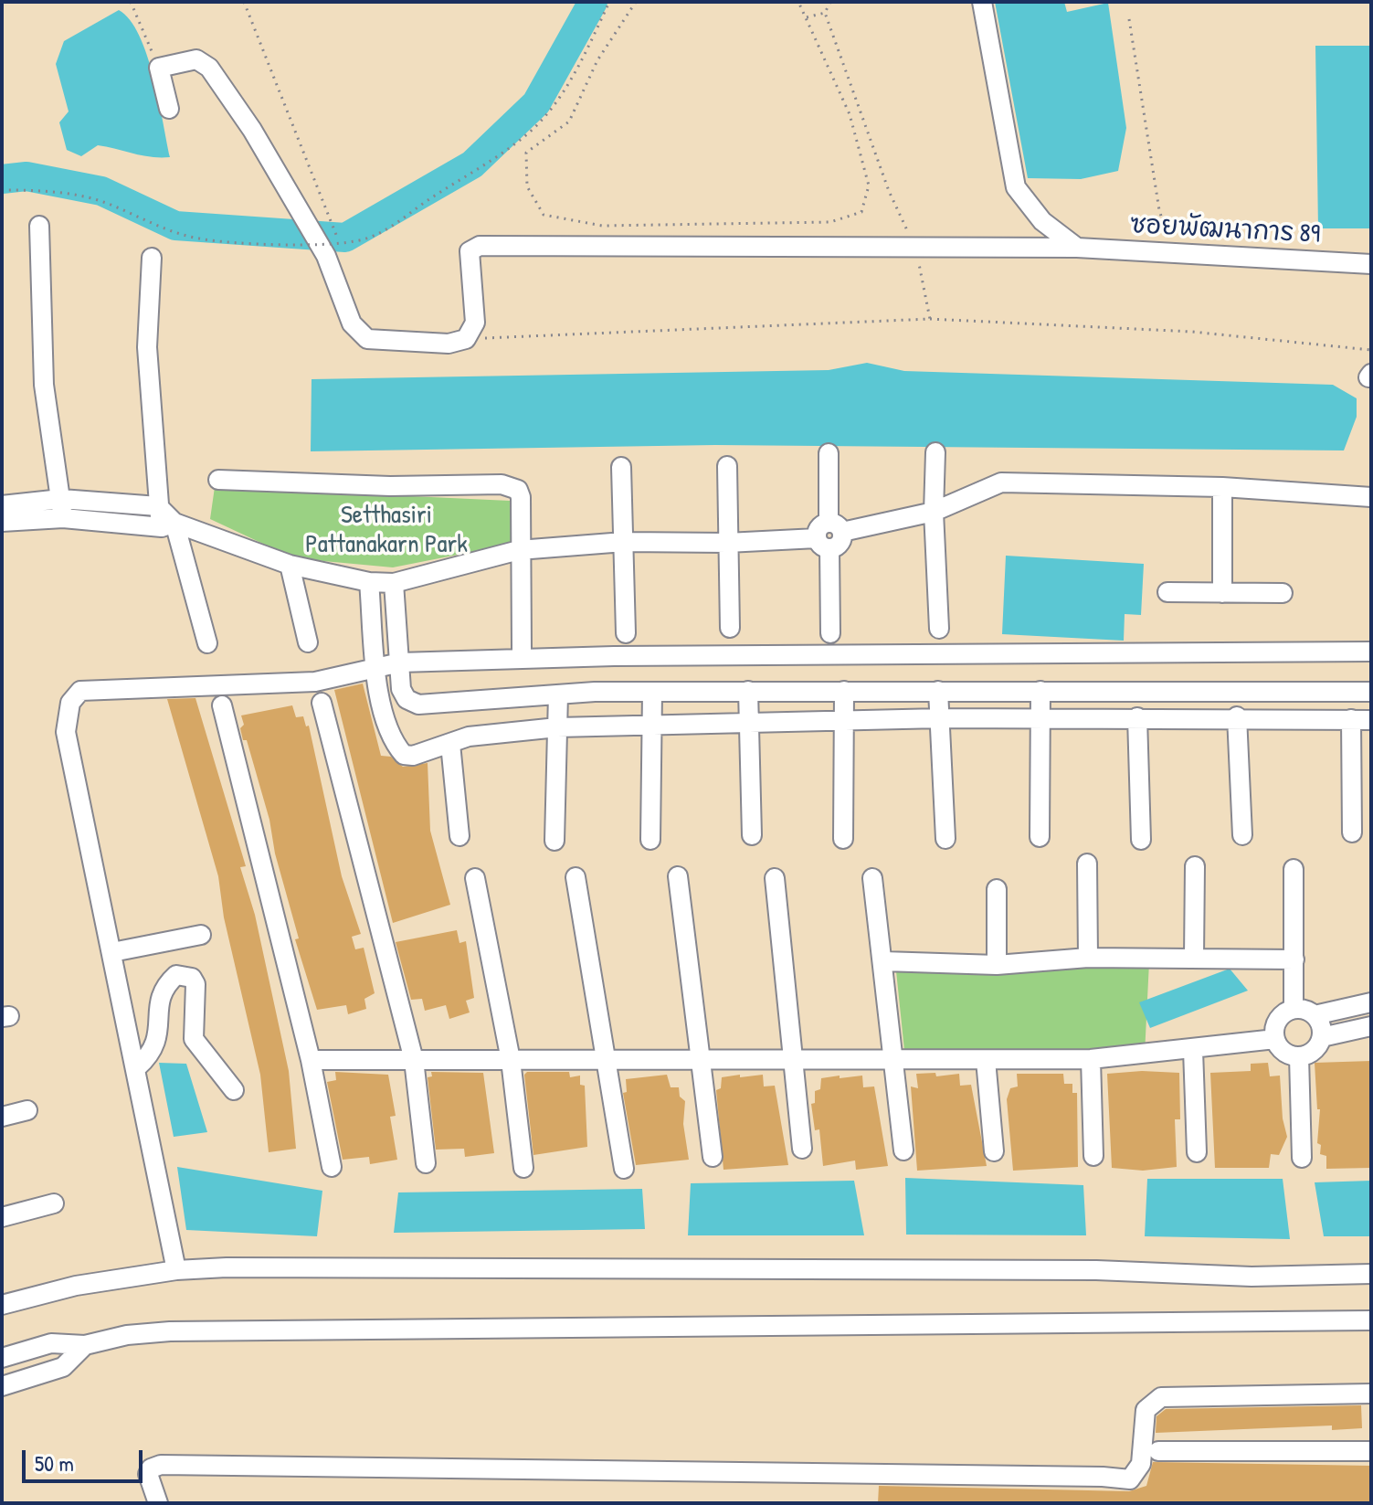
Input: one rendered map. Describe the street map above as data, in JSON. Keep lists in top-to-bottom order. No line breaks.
{"streets":{"street":["ซอยพัฒนาการ 89"]},"parks":["Setthasiri Pattanakarn Park"],"scale_bar":"50 m"}
